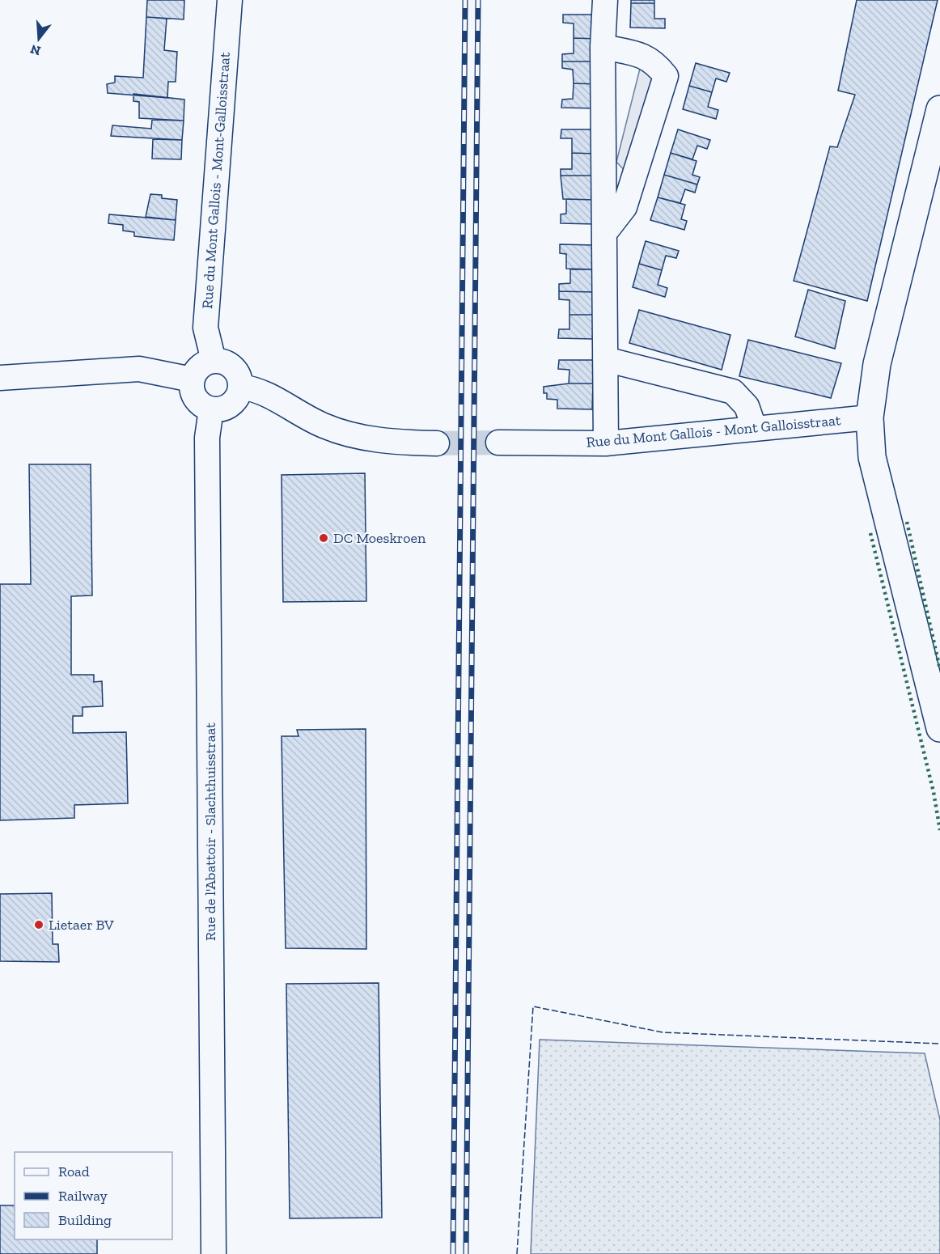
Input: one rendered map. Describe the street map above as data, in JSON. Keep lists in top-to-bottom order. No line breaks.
{"streets":{"street":["Rue du Mont Gallois - Mont-Galloisstraat","Rue du Mont Gallois - Mont Galloisstraat","Rue de l'Abattoir - Slachthuisstraat"]},"crossings":[["Rue du Mont Gallois - Mont-Galloisstraat","Rue de l'Abattoir - Slachthuisstraat"]],"places":["DC Moeskroen","Lietaer BV"],"legend":["Road","Railway","Building"],"north":"bottom"}
